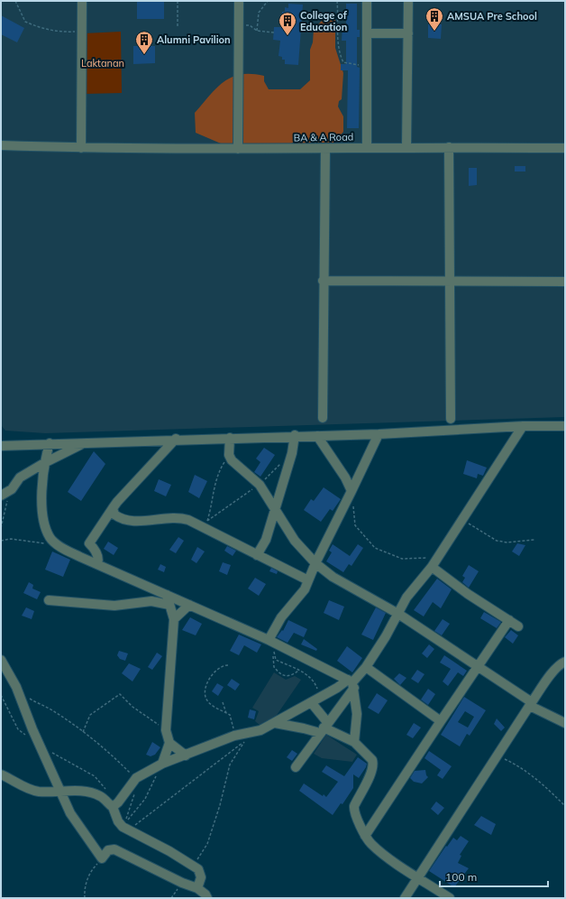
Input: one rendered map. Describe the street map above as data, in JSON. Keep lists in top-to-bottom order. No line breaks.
{"streets":{"street":["BA & A Road"]},"parks":["Laktanan"],"places":{"building":["AMSUA Pre School","College of Education","Alumni Pavilion"]},"scale_bar":"100 m"}
